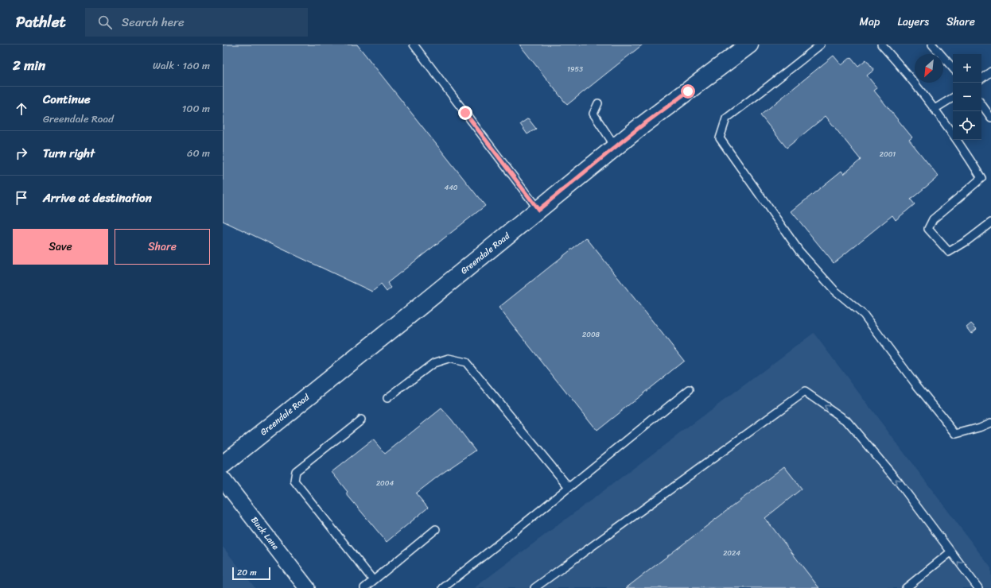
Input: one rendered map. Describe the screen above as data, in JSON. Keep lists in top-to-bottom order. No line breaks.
{"streets":{"street":["Greendale Road","Buck Lane"]},"house_numbers":["1953","2001","440","2008","2004","2024"],"scale_bar":"20 m","north":"bottom left","page":{"header":"Pathlet","search":"Search here","nav":["Map","Layers","Share"],"heading":["2 min","Walk · 160 m"],"map_buttons":["+","−"],"list":[["Continue","Greendale Road","100 m"],["Turn right","60 m"],"Arrive at destination"],"buttons":["Save","Share"],"scale":"20 m"}}
